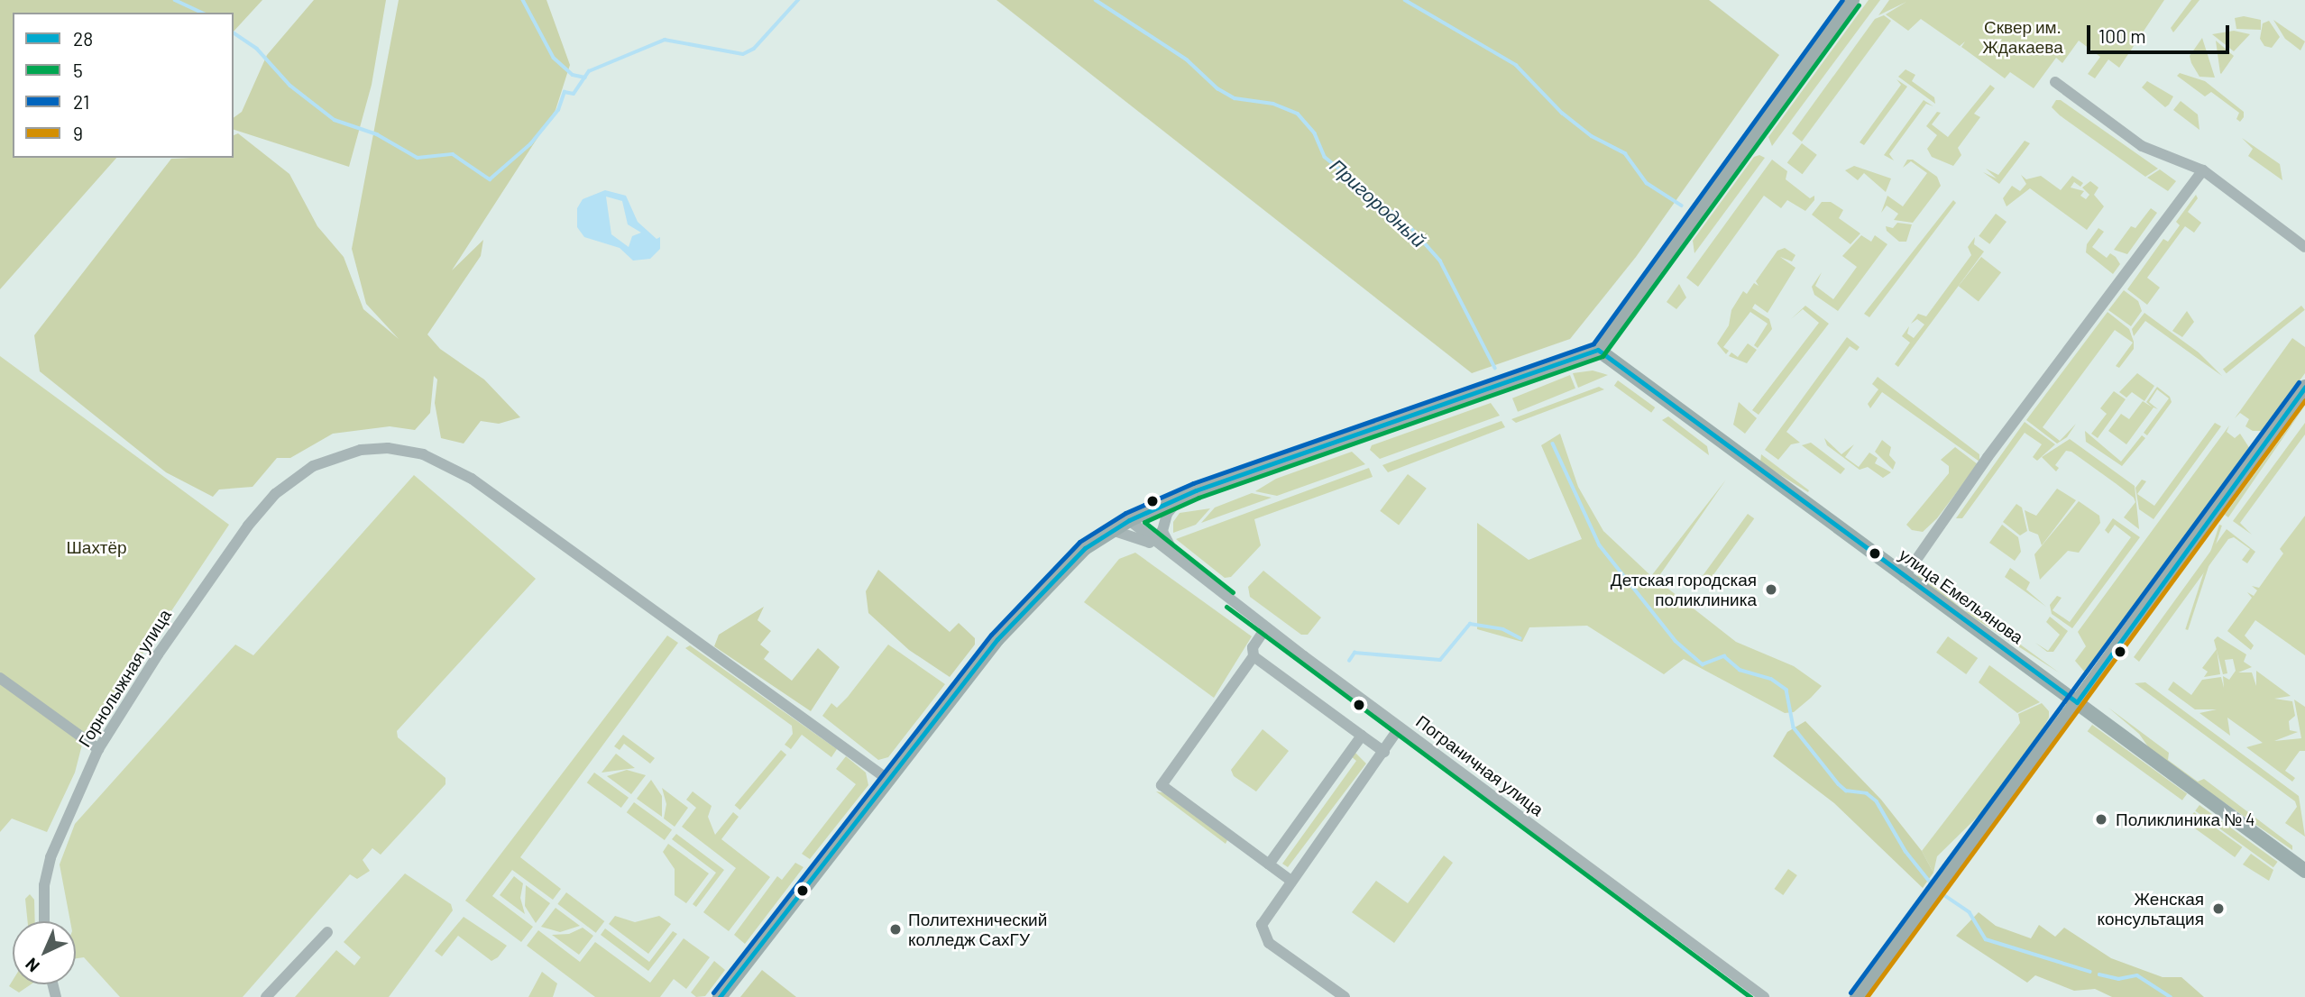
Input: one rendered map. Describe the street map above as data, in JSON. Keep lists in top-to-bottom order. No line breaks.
{"streets":{"main road":["улица Емельянова"],"street":["Горнолыжная улица","Пограничная улица"]},"water":["Пригородный"],"parks":["Сквер им. Ждакаева","Шахтёр"],"places":["Детская городская поликлиника","Поликлиника № 4","Женская консультация","Политехнический колледж СахГУ"],"lines":["transit line 21","transit line 5","transit line 28","transit line 9"],"legend":["28","5","21","9"],"scale_bar":"100 m","north":"bottom left"}
